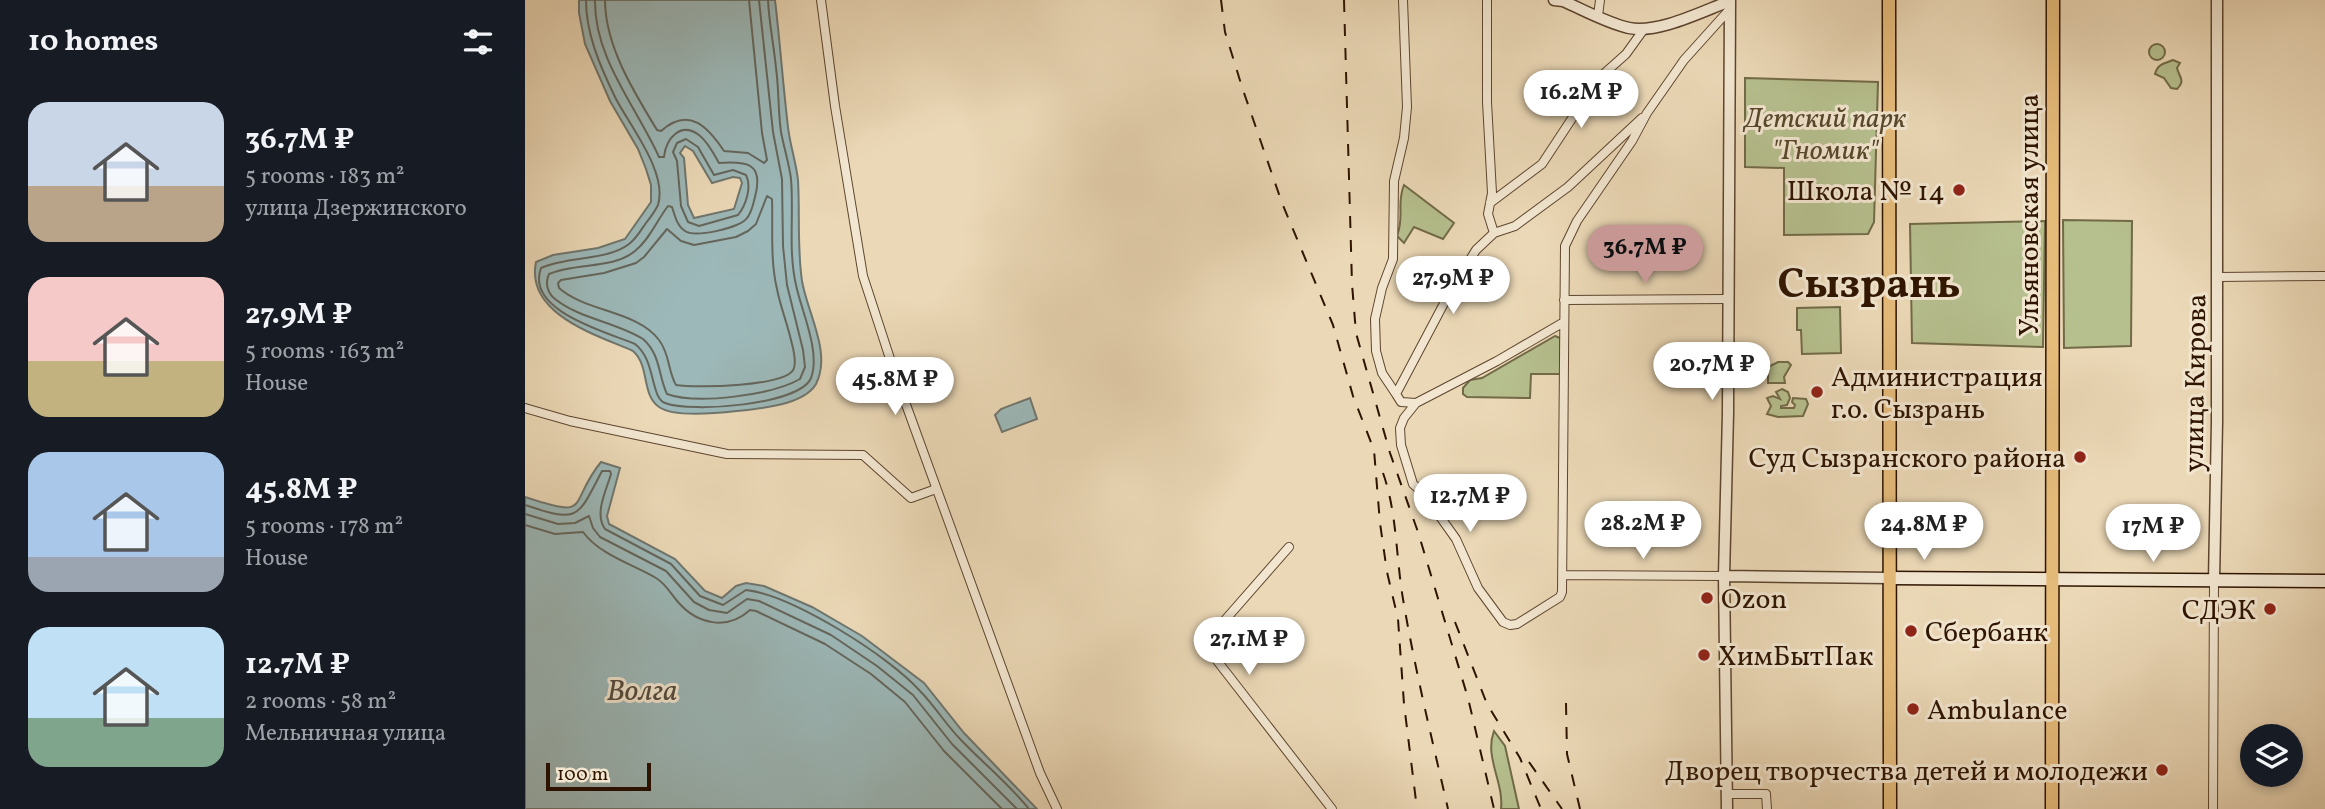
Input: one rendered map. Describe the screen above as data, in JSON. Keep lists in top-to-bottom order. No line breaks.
{"streets":{"main road":["Ульяновская улица"],"street":["улица Кирова"]},"districts":["Сызрань"],"water":["Волга"],"parks":["Детский парк \"Гномик\""],"places":["Школа № 14","Администрация г.о. Сызрань","Суд Сызранского района","Ozon","СДЭК","Сбербанк","ХимБытПак","Ambulance","Дворец творчества детей и молодежи"],"scale_bar":"100 m","page":{"heading":"10 homes","price":["16.2M ₽","36.7M ₽","27.9M ₽","20.7M ₽","45.8M ₽","12.7M ₽","28.2M ₽","24.8M ₽","17M ₽","27.1M ₽"],"list":[{"name":"36.7M ₽","note":"5 rooms · 183 m² · улица Дзержинского"},{"name":"27.9M ₽","note":"5 rooms · 163 m² · House"},{"name":"45.8M ₽","note":"5 rooms · 178 m² · House"},{"name":"12.7M ₽","note":"2 rooms · 58 m² · Мельничная улица"}],"scale":"100 m"}}
